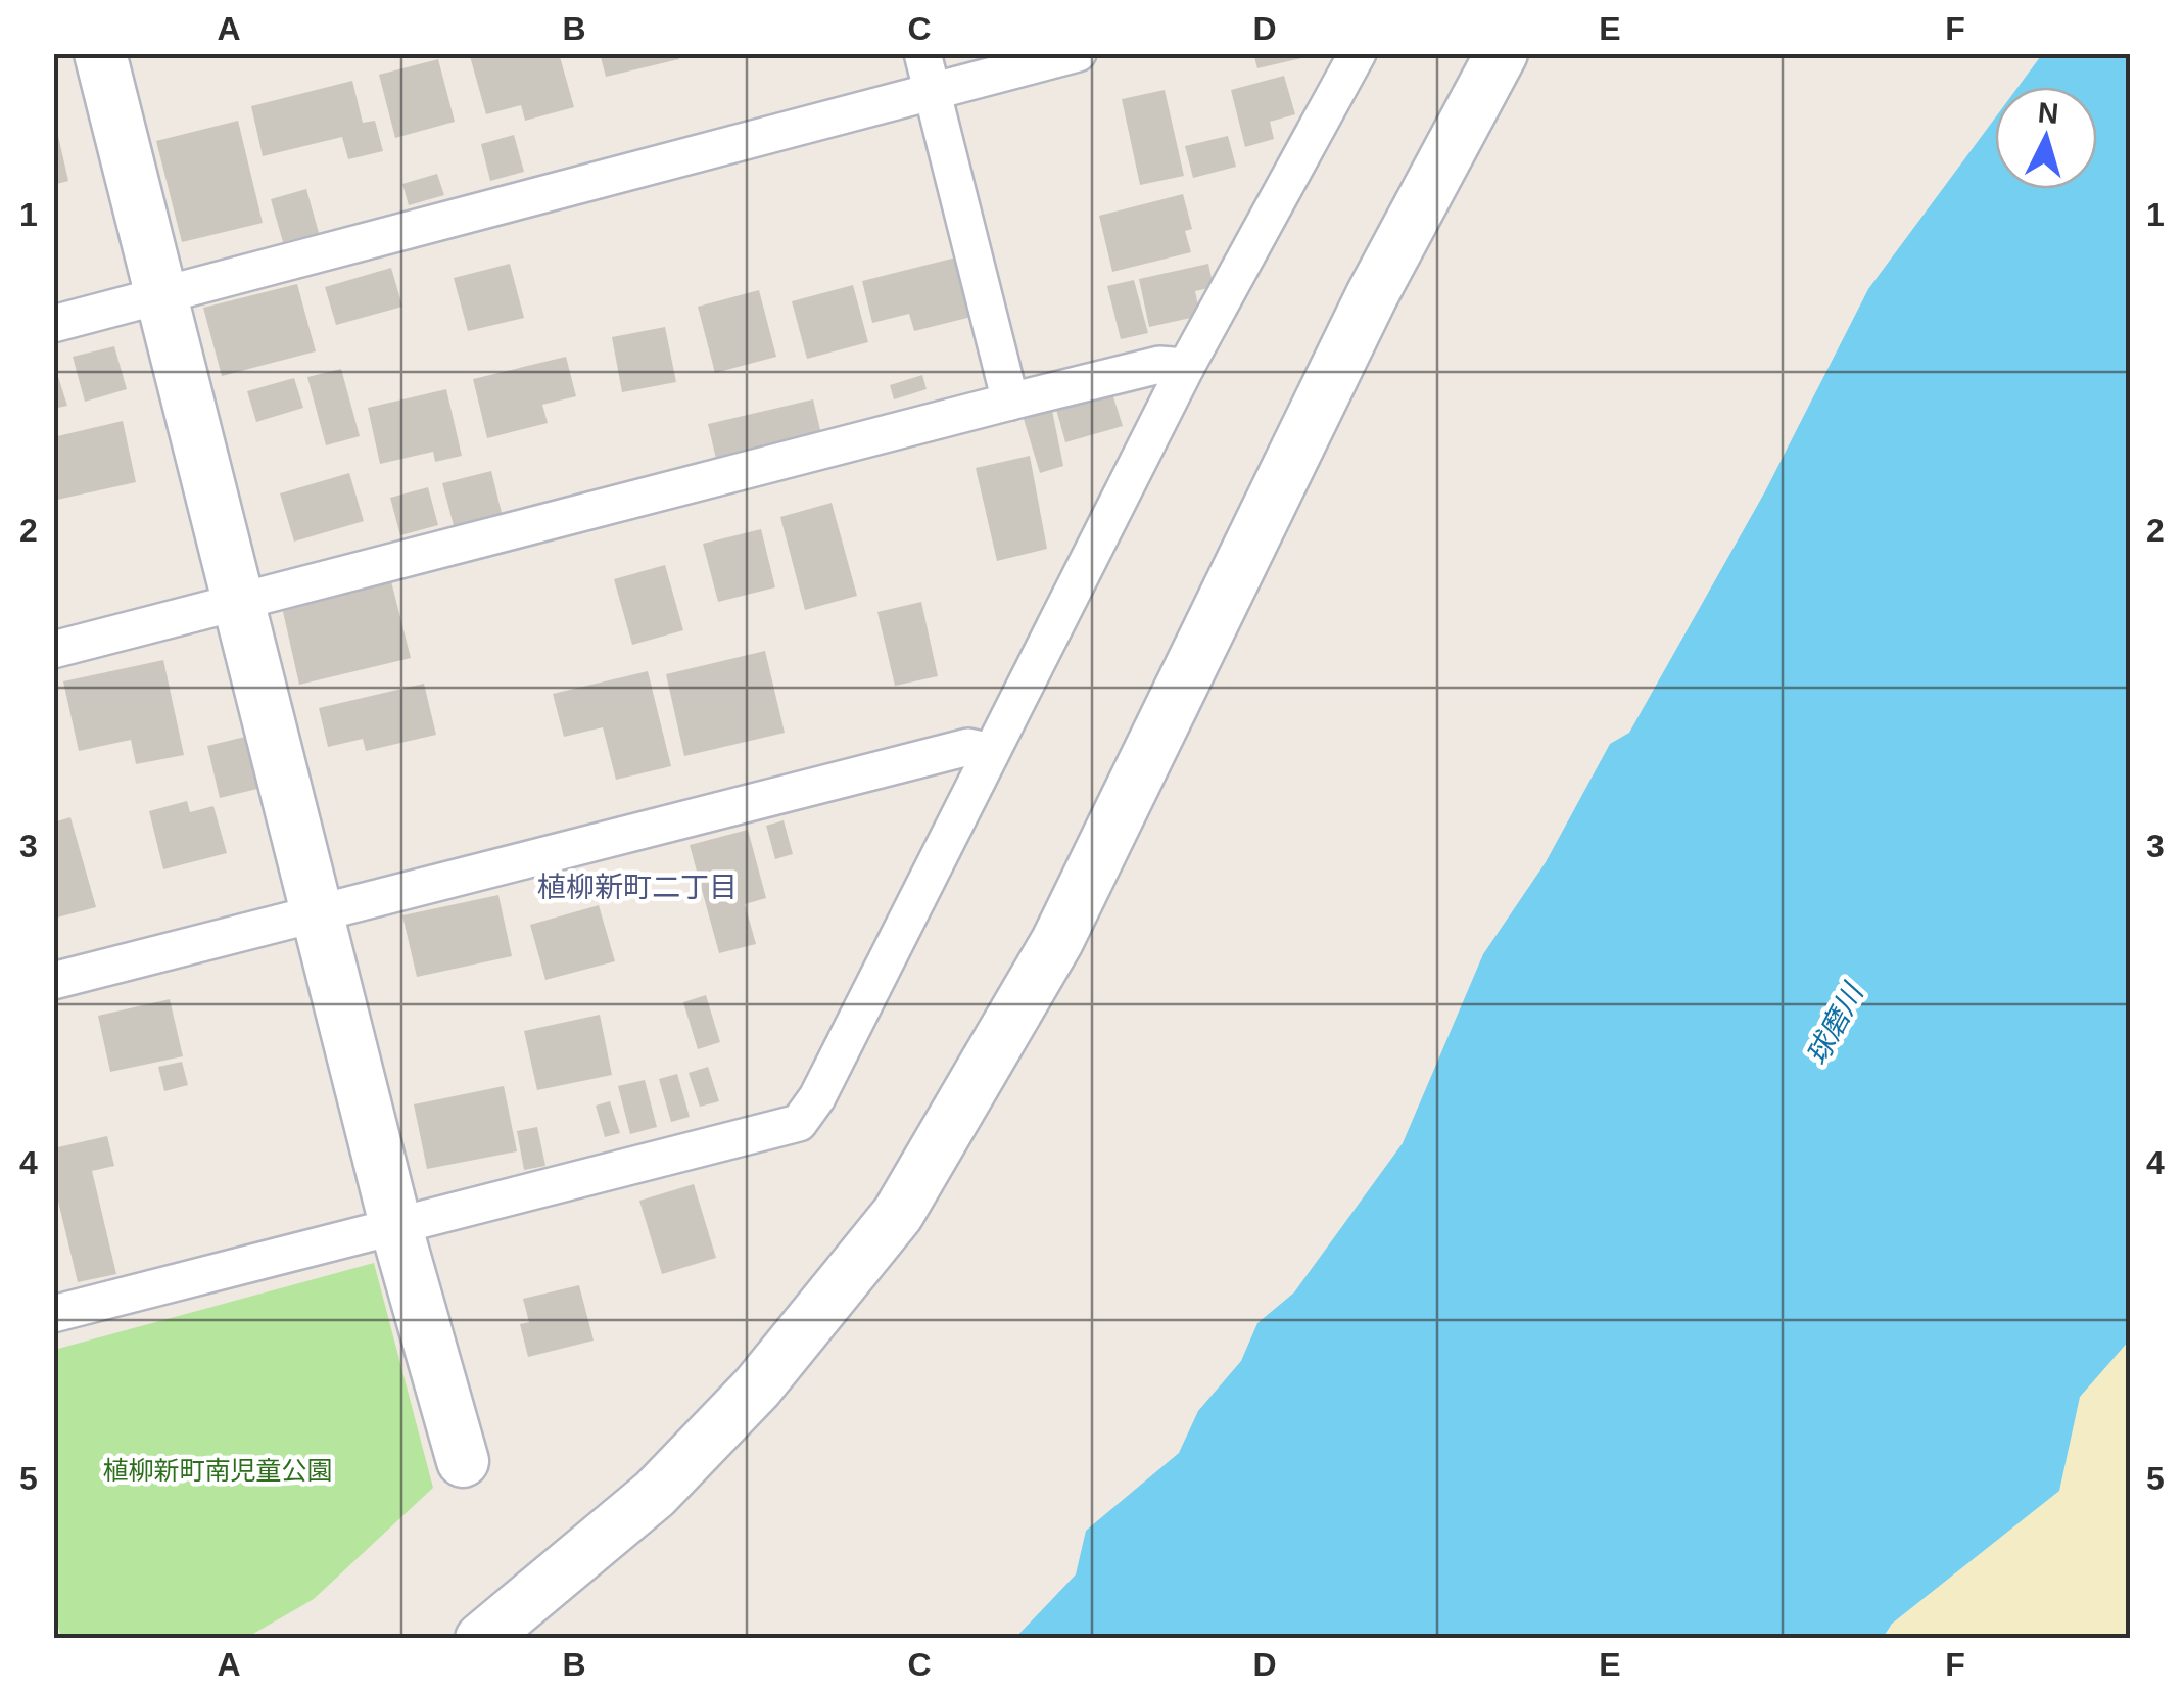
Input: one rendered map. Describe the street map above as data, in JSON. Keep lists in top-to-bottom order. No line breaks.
{"districts":["植柳新町二丁目"],"water":["球磨川"],"parks":["植柳新町南児童公園"],"north":"top","grid":{"columns":["A","B","C","D","E","F"],"rows":["1","2","3","4","5"]}}
